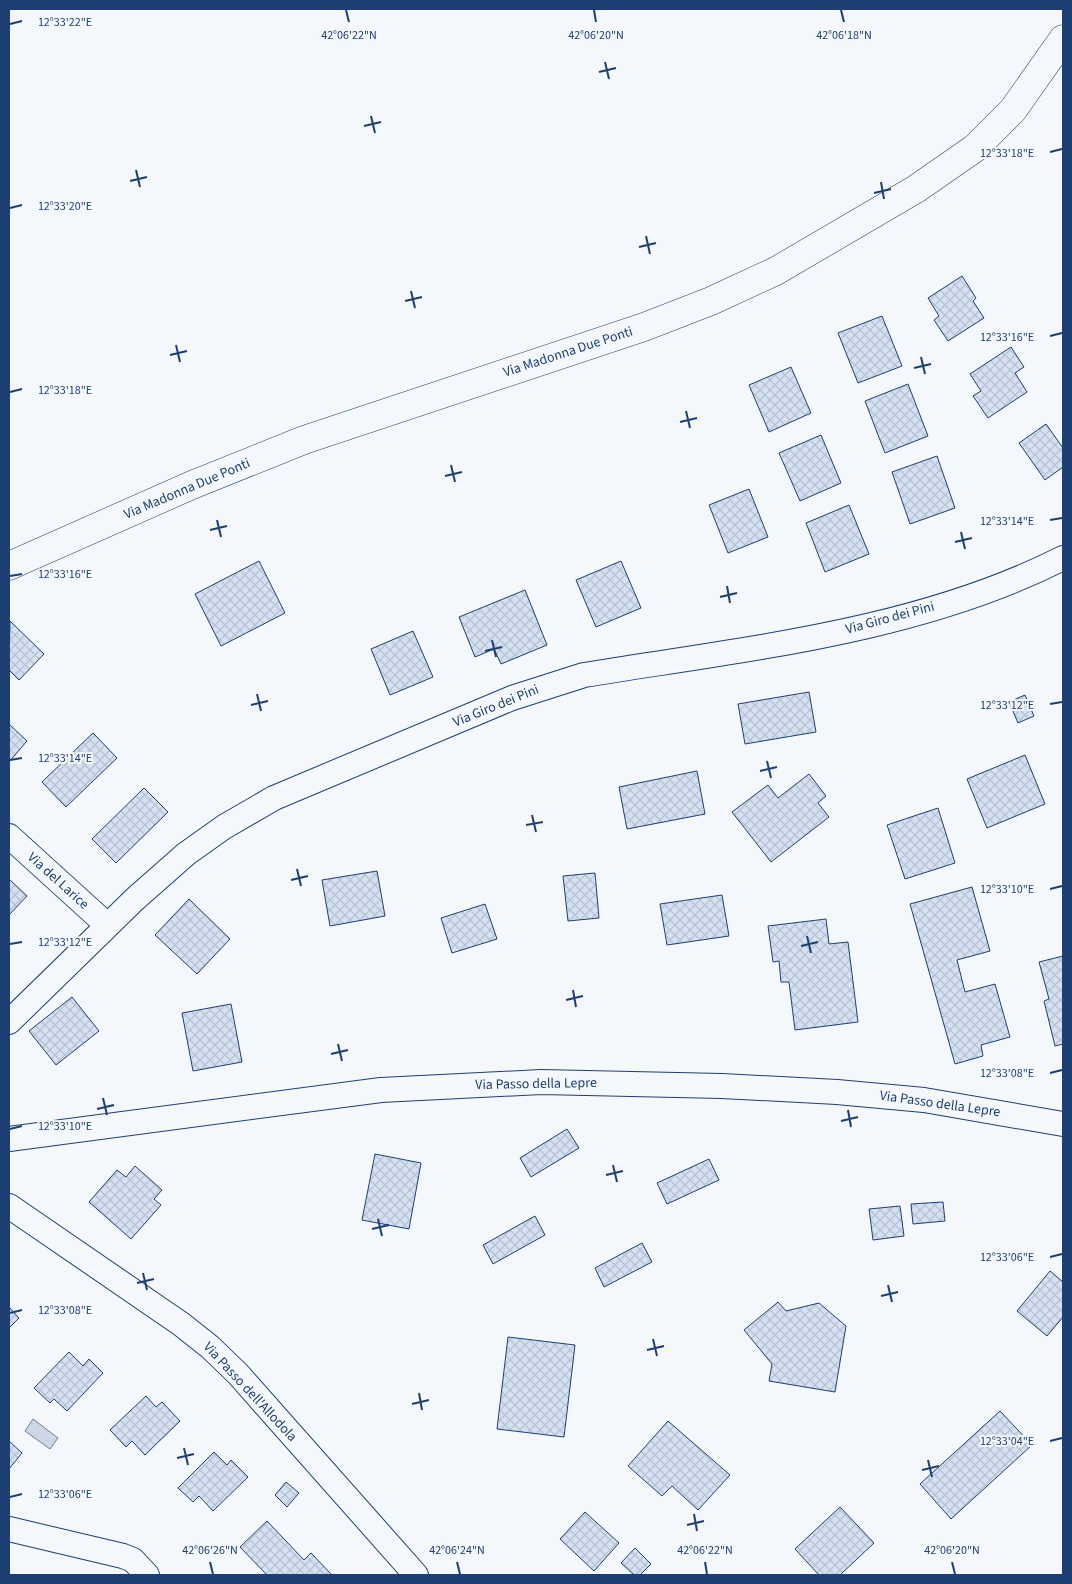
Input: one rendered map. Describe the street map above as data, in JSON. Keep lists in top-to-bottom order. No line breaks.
{"streets":{"main road":["Via Madonna Due Ponti"],"street":["Via Giro dei Pini","Via del Larice","Via Passo della Lepre","Via Passo dell'Allodola"]},"crossings":[["Via Giro dei Pini","Via del Larice"]],"coordinates":["12°33'22\"E","42°06'22\"N","42°06'20\"N","42°06'18\"N","12°33'18\"E","12°33'20\"E","12°33'16\"E","12°33'14\"E","12°33'12\"E","12°33'10\"E","12°33'08\"E","12°33'06\"E","12°33'04\"E","42°06'26\"N","42°06'24\"N"]}
